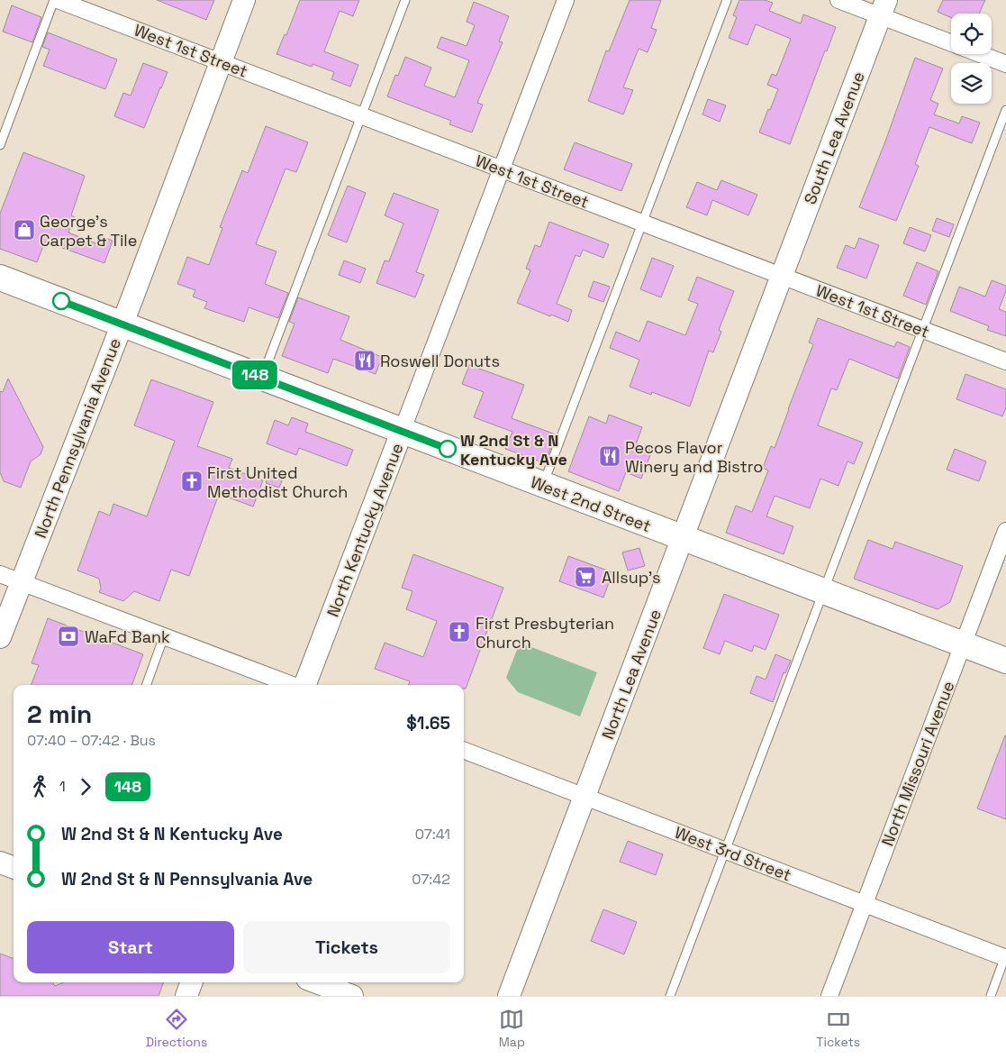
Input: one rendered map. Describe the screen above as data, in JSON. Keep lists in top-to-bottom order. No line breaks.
{"streets":{"main road":["West 2nd Street"],"street":["West 1st Street","South Lea Avenue","North Pennsylvania Avenue","North Kentucky Avenue","North Lea Avenue","North Missouri Avenue","West 3rd Street"]},"crossings":[["West 1st Street","South Lea Avenue"],["West 1st Street","North Pennsylvania Avenue"],["West 1st Street","North Kentucky Avenue"],["West 1st Street","North Lea Avenue"],["South Lea Avenue","North Lea Avenue"],["North Pennsylvania Avenue","West 2nd Street"],["West 2nd Street","North Kentucky Avenue"],["West 2nd Street","North Lea Avenue"],["West 2nd Street","North Missouri Avenue"],["North Lea Avenue","West 3rd Street"],["North Missouri Avenue","West 3rd Street"]],"places":{"shop":["George's Carpet & Tile"],"restaurant":["Roswell Donuts","Pecos Flavor Winery and Bistro"],"other":["W 2nd St & N Kentucky Ave"],"church":["First United Methodist Church","First Presbyterian Church"],"supermarket":["Allsup's"],"bank":["WaFd Bank"]},"lines":["bus line 148"],"page":{"on_map":"148","heading":["2 min","07:40 – 07:42 · Bus","$1.65"],"legs":["1","148"],"list":[{"name":"W 2nd St & N Kentucky Ave","value":"07:41"},{"name":"W 2nd St & N Pennsylvania Ave","value":"07:42"}],"buttons":["Start","Tickets"],"tabs":["Directions","Map","Tickets"]}}
